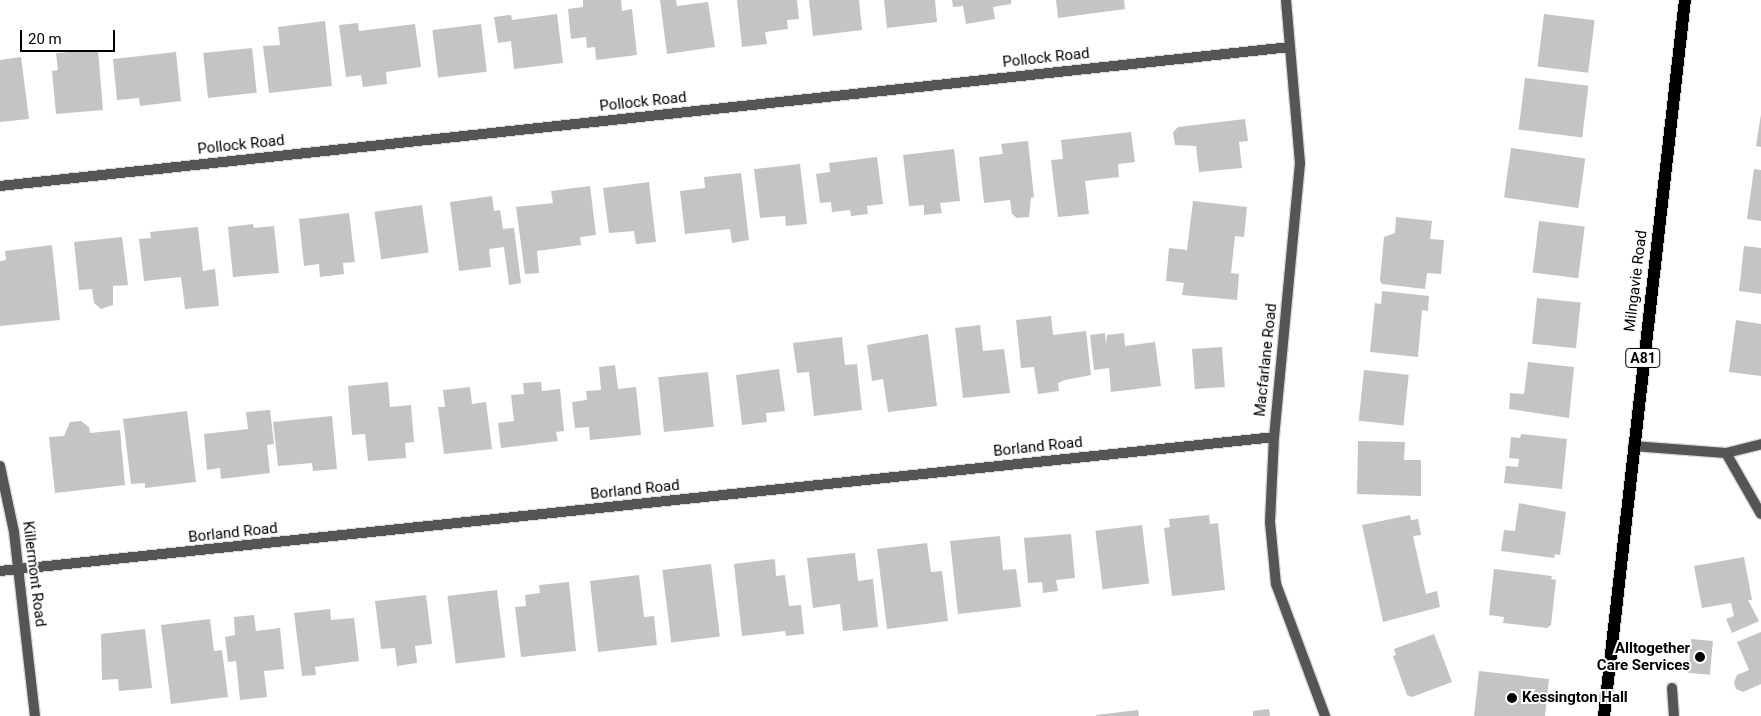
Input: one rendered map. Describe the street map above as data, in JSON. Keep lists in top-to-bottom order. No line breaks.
{"streets":{"main road":["Milngavie Road","A81"],"street":["Pollock Road","Macfarlane Road","Borland Road","Killermont Road"]},"crossings":[["Pollock Road","Macfarlane Road"],["Macfarlane Road","Borland Road"],["Borland Road","Killermont Road"]],"places":["Alltogether Care Services","Kessington Hall"],"scale_bar":"20 m"}
